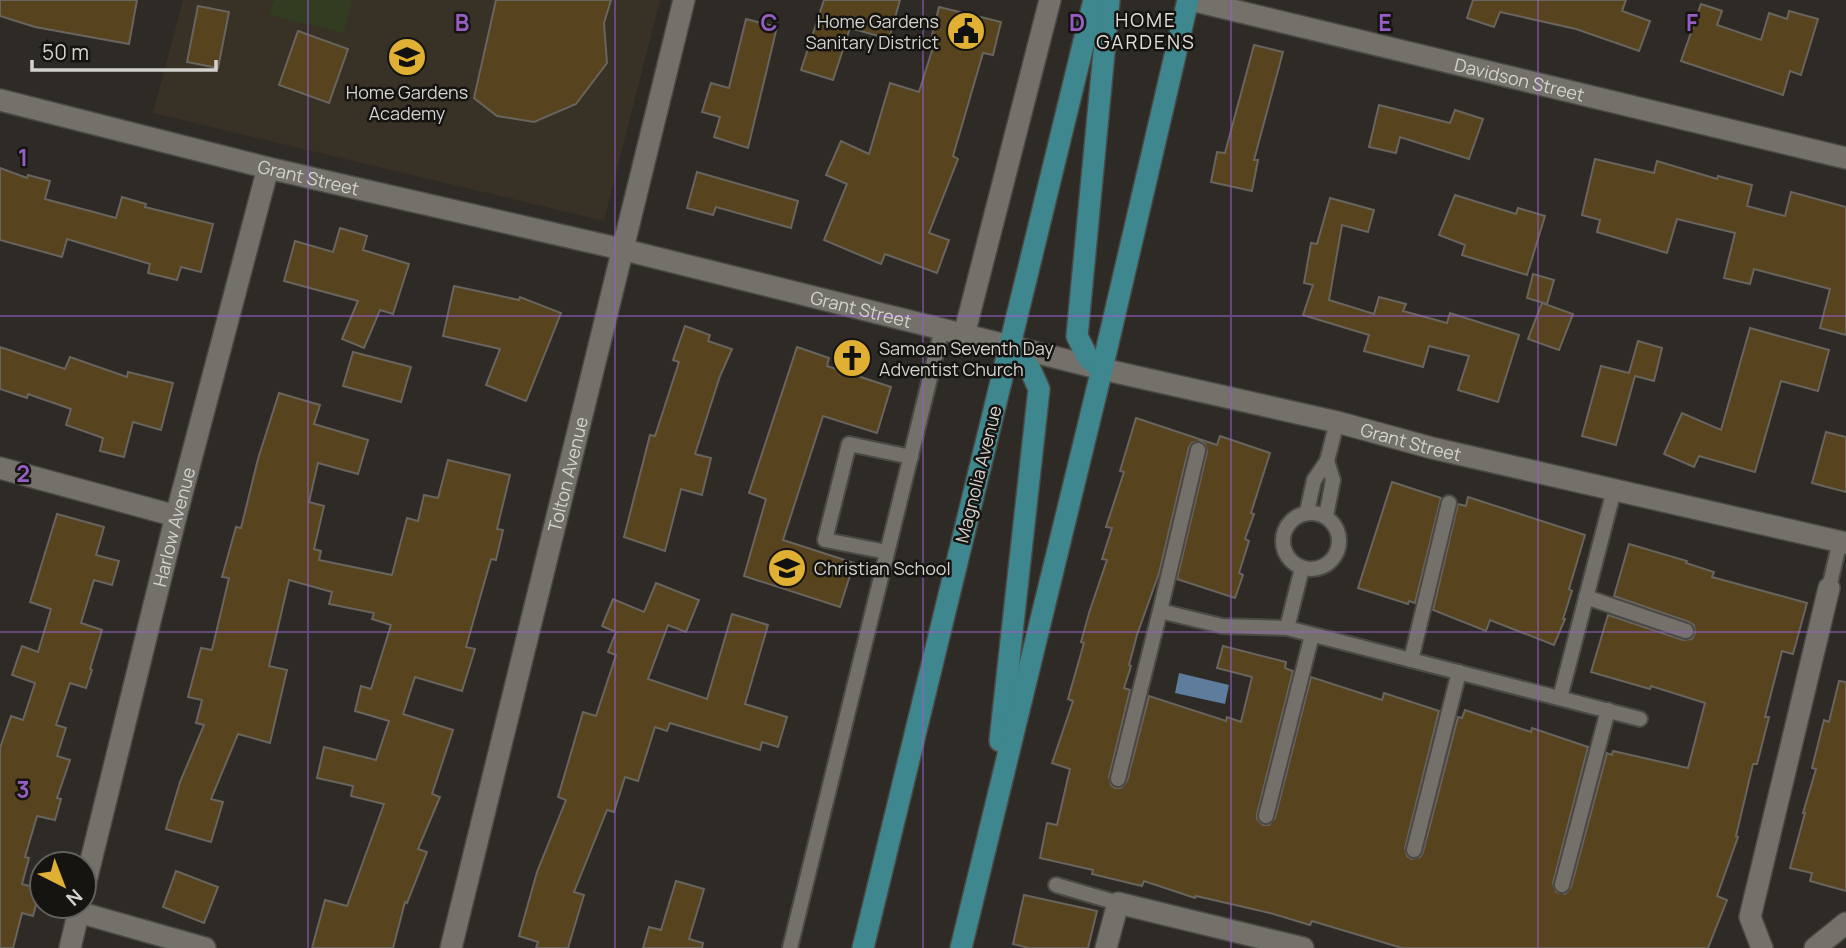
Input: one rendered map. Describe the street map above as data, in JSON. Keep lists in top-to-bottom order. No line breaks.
{"streets":{"main road":["Magnolia Avenue"],"street":["Davidson Street","Grant Street","Tolton Avenue","Harlow Avenue"]},"crossings":[["Grant Street","Tolton Avenue"],["Grant Street","Magnolia Avenue"],["Grant Street","Harlow Avenue"]],"districts":["HOME GARDENS"],"places":{"public building":["Home Gardens Sanitary District"],"school or university":["Home Gardens Academy","Christian School"],"church":["Samoan Seventh Day Adventist Church"]},"scale_bar":"50 m","north":"bottom right","grid":{"columns":["B","C","D","E","F"],"rows":["1","2","3"]}}
